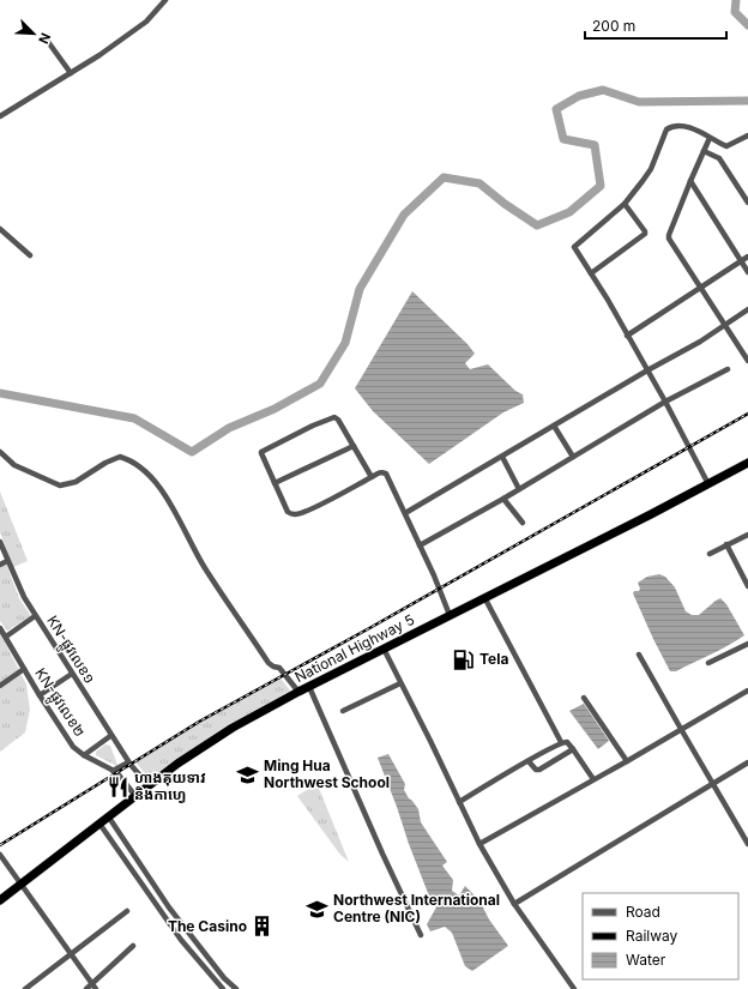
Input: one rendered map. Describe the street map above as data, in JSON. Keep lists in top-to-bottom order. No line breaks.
{"streets":{"highway":["National Highway 5"],"street":["KN-ផ្លូវលេខ១","KN-ផ្លូវលេខ២"]},"crossings":[["National Highway 5","KN-ផ្លូវលេខ១"]],"places":{"fuel station":["Tela"],"school or university":["Ming Hua Northwest School","Northwest International Centre (NIC)"],"restaurant":["ហាងគុយទាវ និងកាហ្វេ"],"building":["The Casino"]},"legend":["Road","Railway","Water"],"scale_bar":"200 m","north":"bottom right"}
